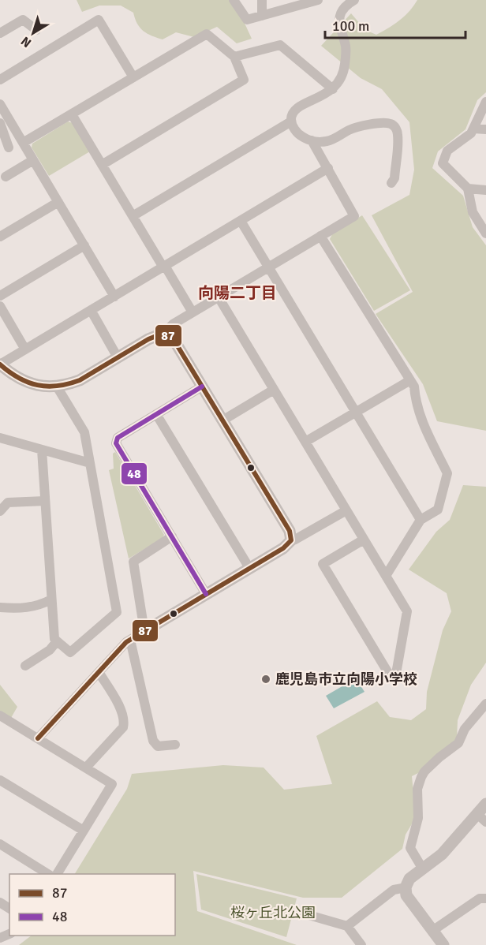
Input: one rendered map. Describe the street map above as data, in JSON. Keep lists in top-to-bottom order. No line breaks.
{"districts":["向陽二丁目"],"parks":["桜ヶ丘北公園"],"places":["鹿児島市立向陽小学校"],"lines":["transit line 87","transit line 48"],"legend":["87","48"],"scale_bar":"100 m","north":"bottom left"}
